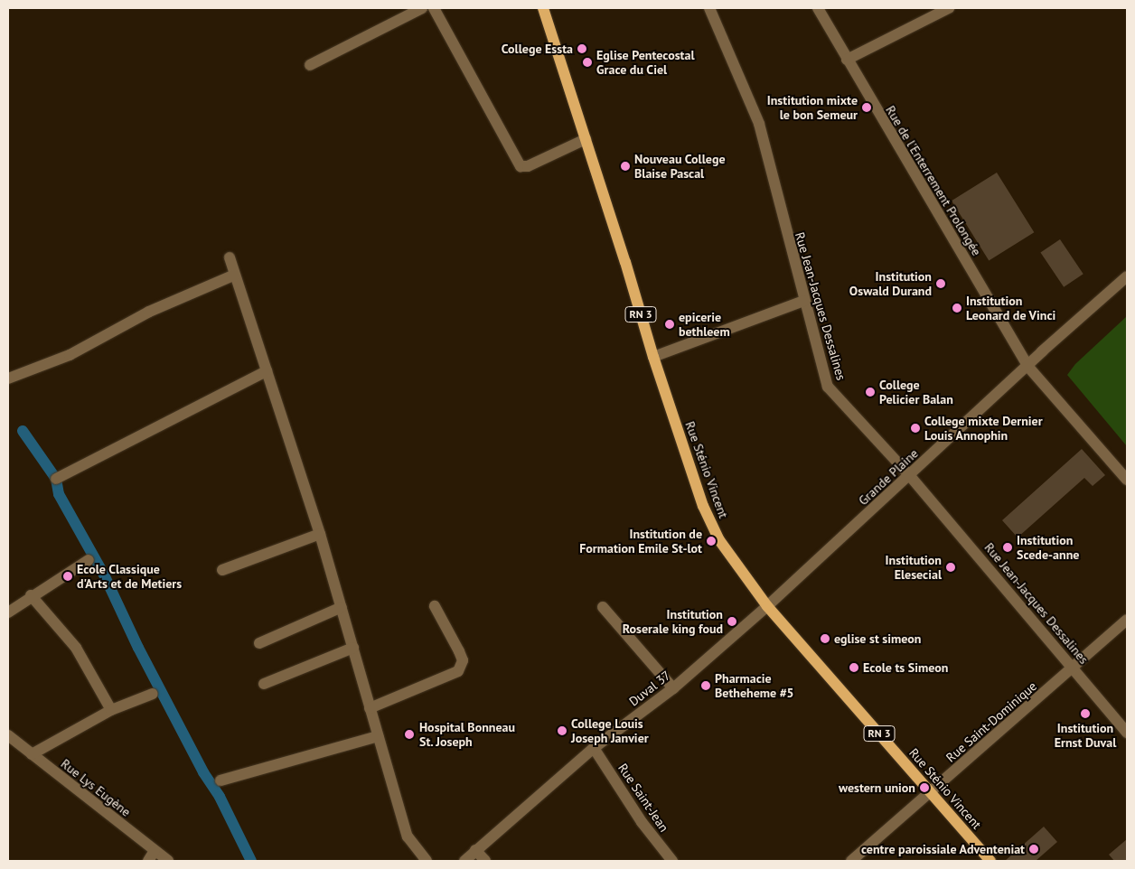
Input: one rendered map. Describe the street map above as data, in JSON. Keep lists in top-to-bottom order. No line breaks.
{"streets":{"main road":["RN 3","Rue Sténio Vincent"],"street":["Rue de l'Enterrement Prolongée","Rue Jean-Jacques Dessalines","Grande Plaine","Duval 37","Rue Saint-Dominique","Rue Lys Eugène","Rue Saint-Jean"]},"crossings":[["Rue de l'Enterrement Prolongée","Grande Plaine"],["Rue Jean-Jacques Dessalines","Grande Plaine"],["Rue Jean-Jacques Dessalines","Rue Saint-Dominique"],["Rue Sténio Vincent","Grande Plaine"],["Rue Sténio Vincent","Duval 37"],["Rue Sténio Vincent","Rue Saint-Dominique"],["Grande Plaine","Duval 37"],["Duval 37","Rue Saint-Jean"]],"places":["College Essta","Eglise Pentecostal Grace du Ciel","Institution mixte le bon Semeur","Nouveau College Blaise Pascal","Institution Oswald Durand","Institution Leonard de Vinci","epicerie bethleem","College Pelicier Balan","College mixte Dernier Louis Annophin","Institution de Formation Emile St-lot","Institution Scede-anne","Institution Elesecial","Ecole Classique d'Arts et de Metiers","Institution Roserale king foud","eglise st simeon","Ecole ts Simeon","Pharmacie Betheheme #5","Institution Ernst Duval","College Louis Joseph Janvier","Hospital Bonneau St. Joseph","western union","centre paroissiale Adventeniat"]}
